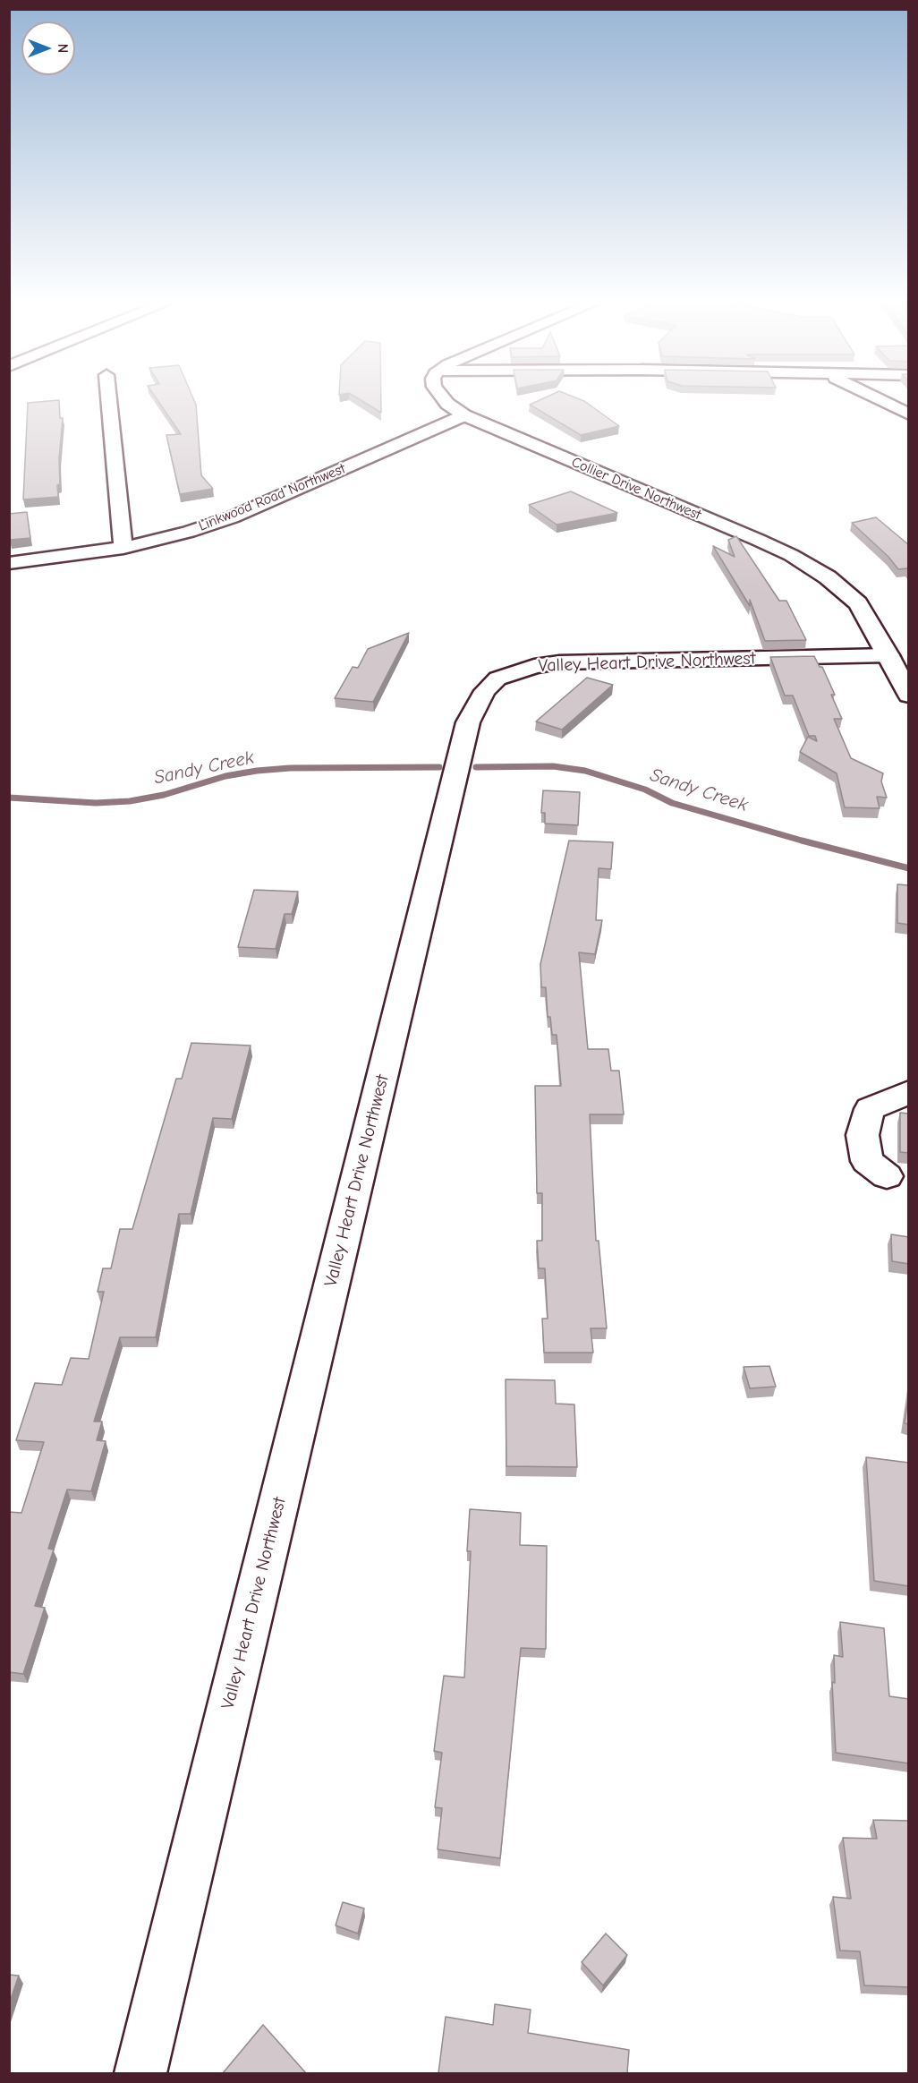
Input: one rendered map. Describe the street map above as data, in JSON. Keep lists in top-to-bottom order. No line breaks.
{"streets":{"main road":["Collier Drive Northwest","Linkwood Road Northwest","Valley Heart Drive Northwest"]},"crossings":[["Collier Drive Northwest","Linkwood Road Northwest"],["Collier Drive Northwest","Valley Heart Drive Northwest"]],"water":["Sandy Creek"],"north":"right"}
